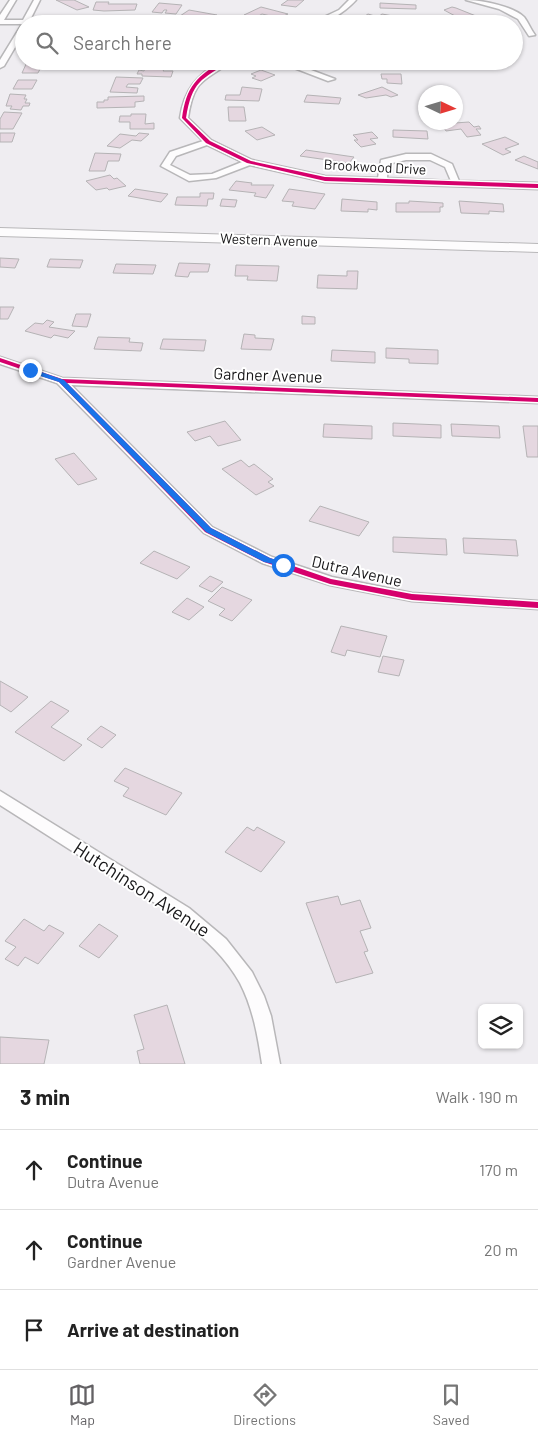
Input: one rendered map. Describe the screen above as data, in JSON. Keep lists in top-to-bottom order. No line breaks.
{"streets":{"main road":["Western Avenue"],"street":["Brookwood Drive","Gardner Avenue","Dutra Avenue","Hutchinson Avenue"]},"crossings":[["Gardner Avenue","Dutra Avenue"]],"north":"right","page":{"search":"Search here","heading":["3 min","Walk · 190 m"],"list":[["Continue","Dutra Avenue","170 m"],["Continue","Gardner Avenue","20 m"],"Arrive at destination"],"nav":["Map","Directions","Saved"]}}
